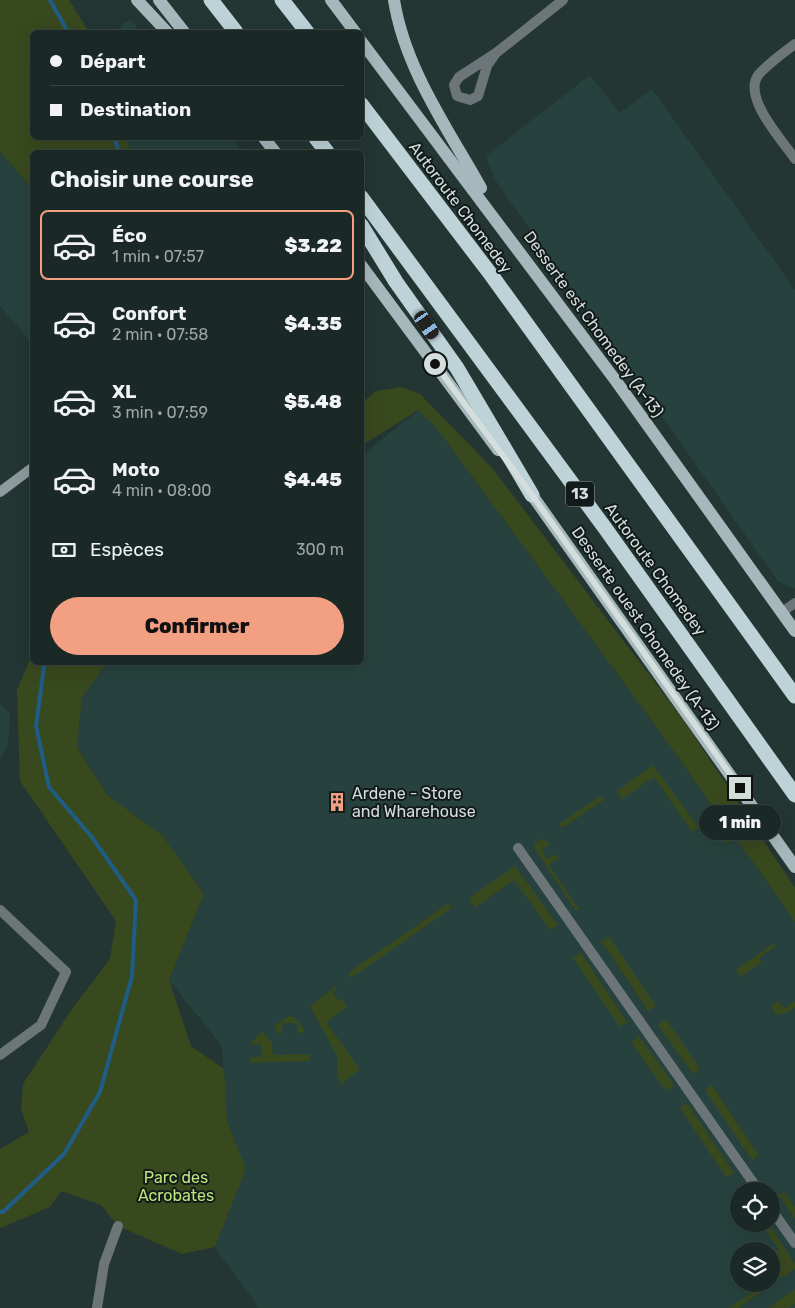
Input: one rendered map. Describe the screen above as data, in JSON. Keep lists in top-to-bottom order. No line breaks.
{"streets":{"highway":["Autoroute Chomedey","13"],"main road":["Desserte est Chomedey (A-13)","Desserte ouest Chomedey (A-13)"]},"parks":["Parc des Acrobates"],"places":{"building":["Ardene - Store and Wharehouse"]},"page":{"banner":["Départ","Destination"],"heading":"Choisir une course","list":[{"name":"Éco","note":"1 min · 07:57","value":"$3.22"},{"name":"Confort","note":"2 min · 07:58","value":"$4.35"},{"name":"XL","note":"3 min · 07:59","value":"$5.48"},{"name":"Moto","note":"4 min · 08:00","value":"$4.45"}],"pay":["Espèces","300 m"],"buttons":"Confirmer","bubble":"1 min"}}
